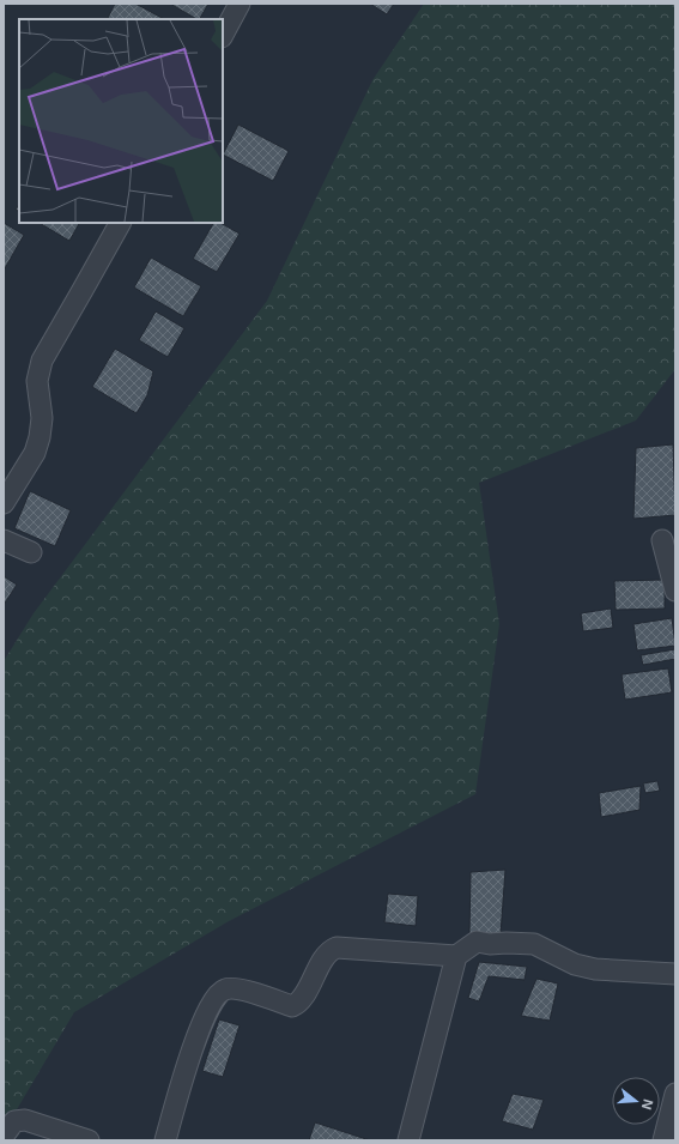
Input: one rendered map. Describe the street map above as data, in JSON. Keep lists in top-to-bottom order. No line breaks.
{"north":"right"}
